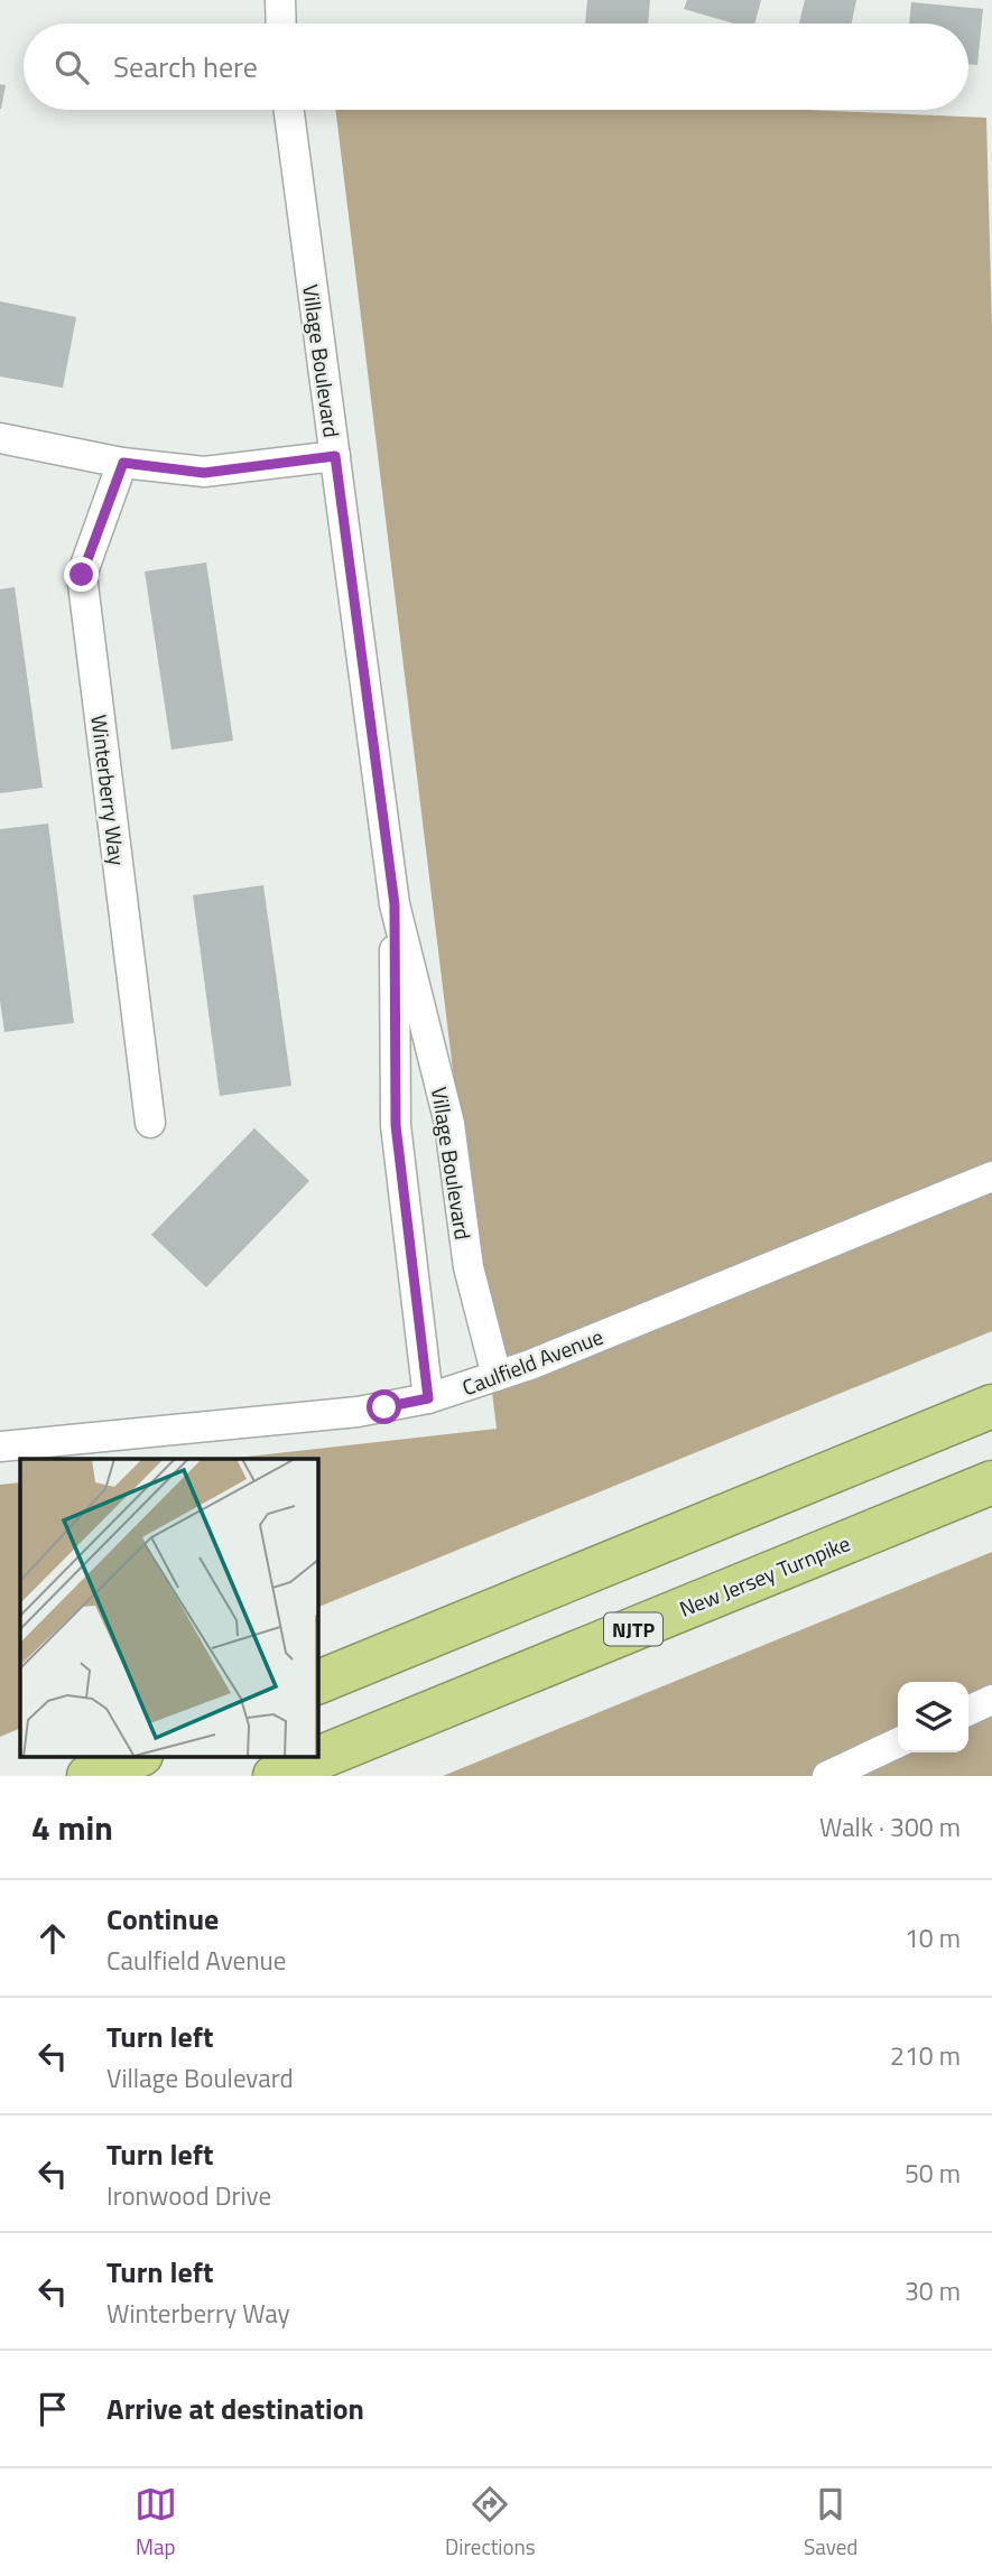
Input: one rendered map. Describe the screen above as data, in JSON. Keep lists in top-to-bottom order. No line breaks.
{"streets":{"highway":["New Jersey Turnpike","NJTP"],"street":["Village Boulevard","Winterberry Way","Caulfield Avenue"]},"crossings":[["Village Boulevard","Caulfield Avenue"]],"page":{"search":"Search here","heading":["4 min","Walk · 300 m"],"list":[["Continue","Caulfield Avenue","10 m"],["Turn left","Village Boulevard","210 m"],["Turn left","Ironwood Drive","50 m"],["Turn left","Winterberry Way","30 m"],"Arrive at destination"],"nav":["Map","Directions","Saved"]}}
